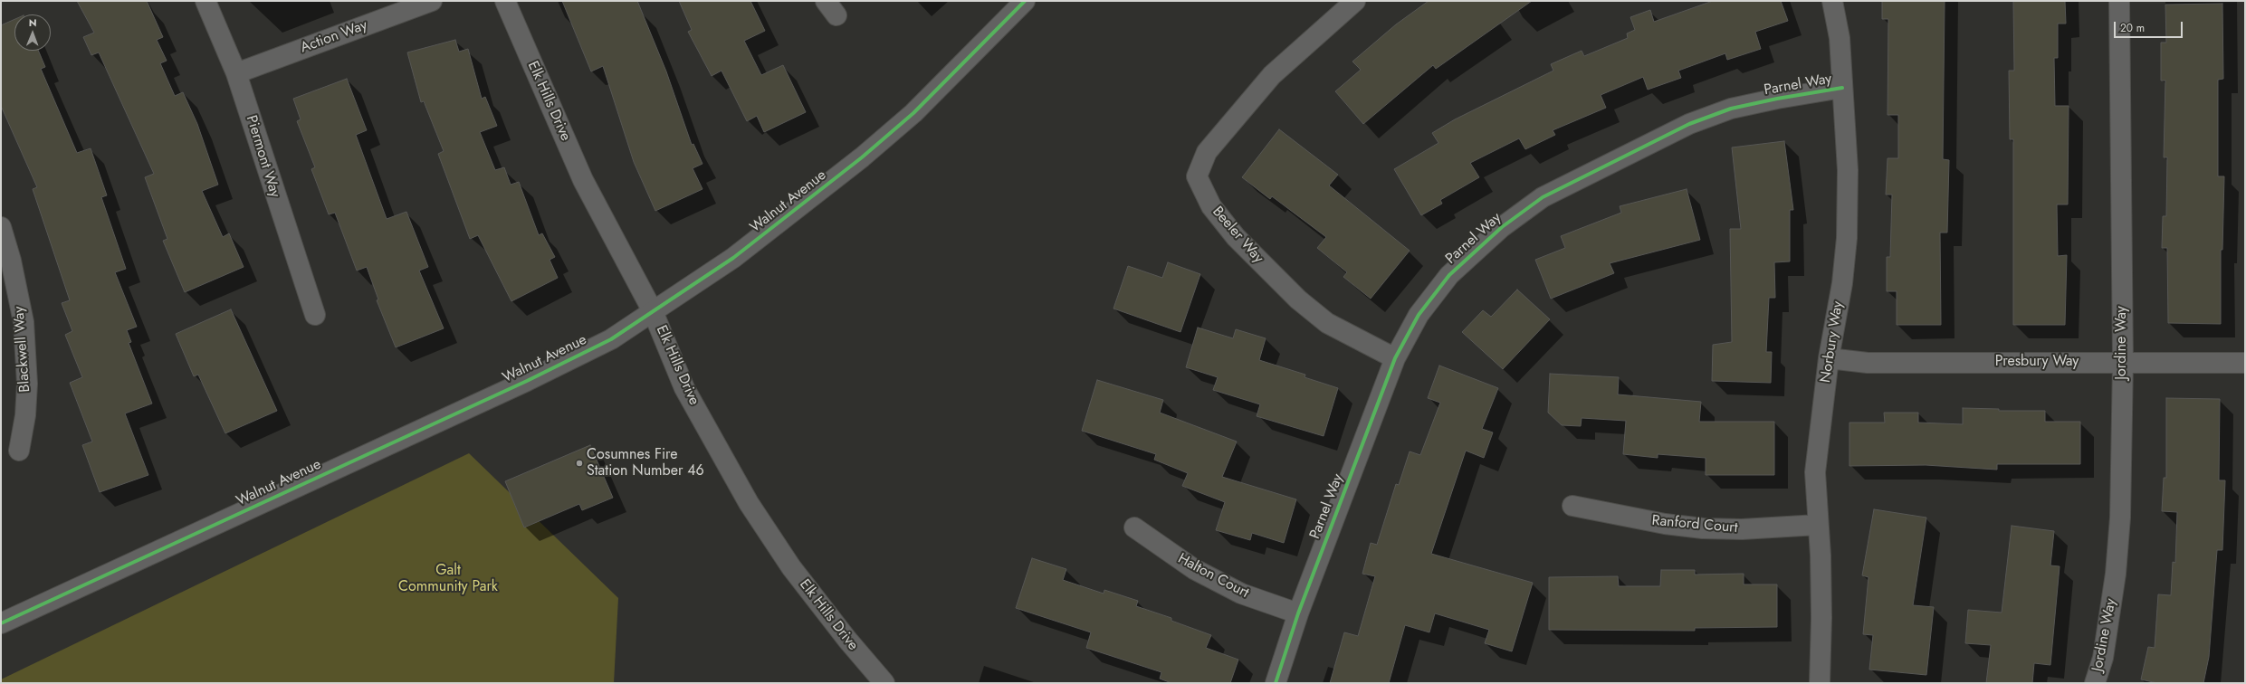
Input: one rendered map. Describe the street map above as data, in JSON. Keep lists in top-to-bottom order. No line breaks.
{"streets":{"street":["Action Way","Parnel Way","Elk Hills Drive","Piermont Way","Walnut Avenue","Beeler Way","Norbury Way","Jordine Way","Blackwell Way","Presbury Way","Ranford Court","Halton Court"]},"crossings":[["Action Way","Piermont Way"],["Parnel Way","Beeler Way"],["Parnel Way","Norbury Way"],["Parnel Way","Halton Court"],["Elk Hills Drive","Walnut Avenue"],["Norbury Way","Presbury Way"],["Norbury Way","Ranford Court"],["Jordine Way","Presbury Way"]],"parks":["Galt Community Park"],"places":["Cosumnes Fire Station Number 46"],"scale_bar":"20 m","north":"top"}
